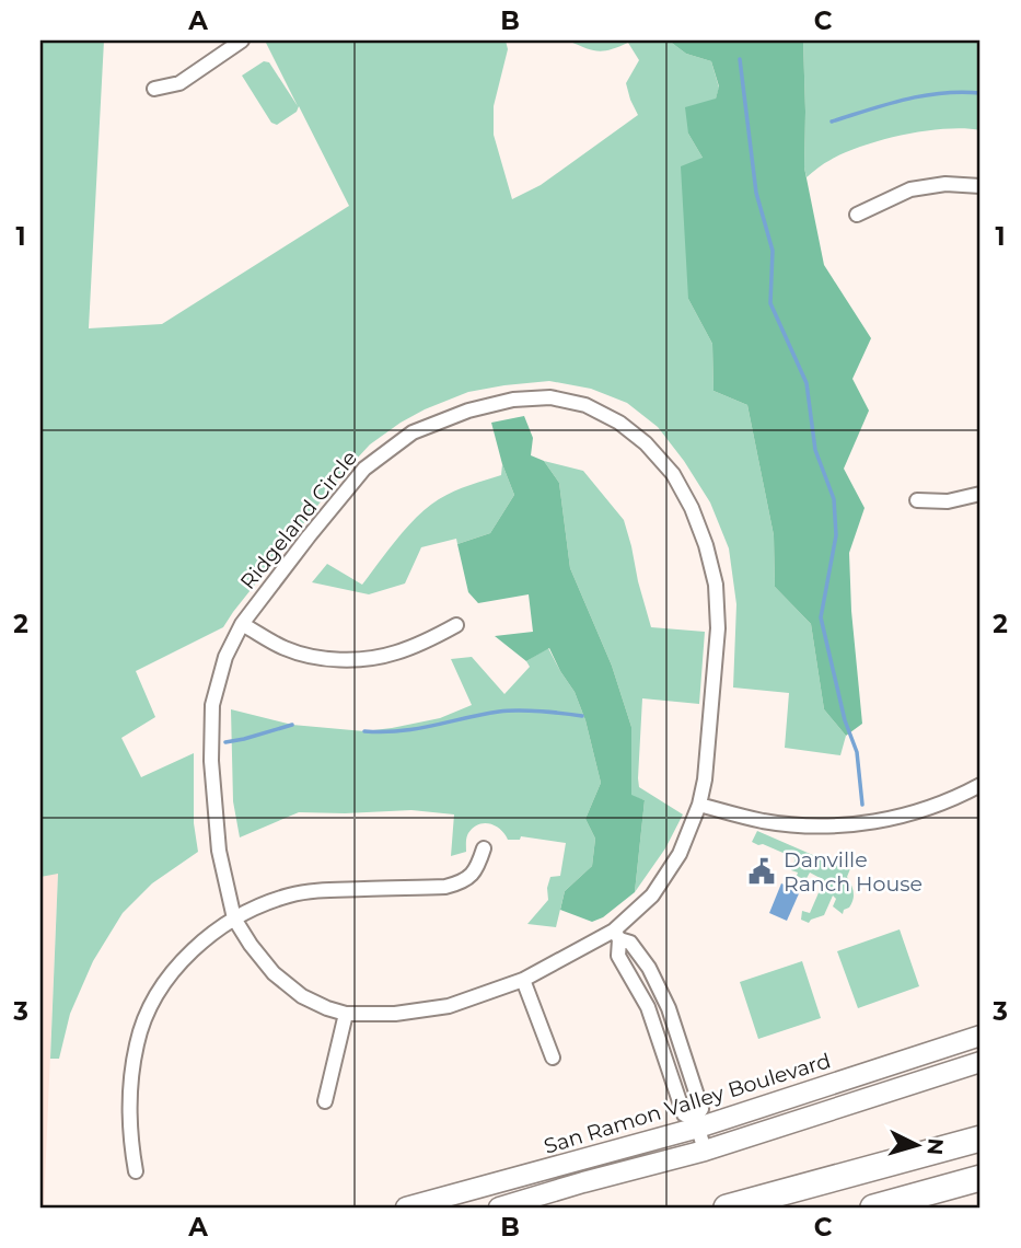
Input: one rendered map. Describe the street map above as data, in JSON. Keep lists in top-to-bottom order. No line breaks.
{"streets":{"main road":["San Ramon Valley Boulevard"],"street":["Ridgeland Circle"]},"places":{"public building":["Danville Ranch House"]},"north":"right","grid":{"columns":["A","B","C"],"rows":["1","2","3"]}}
